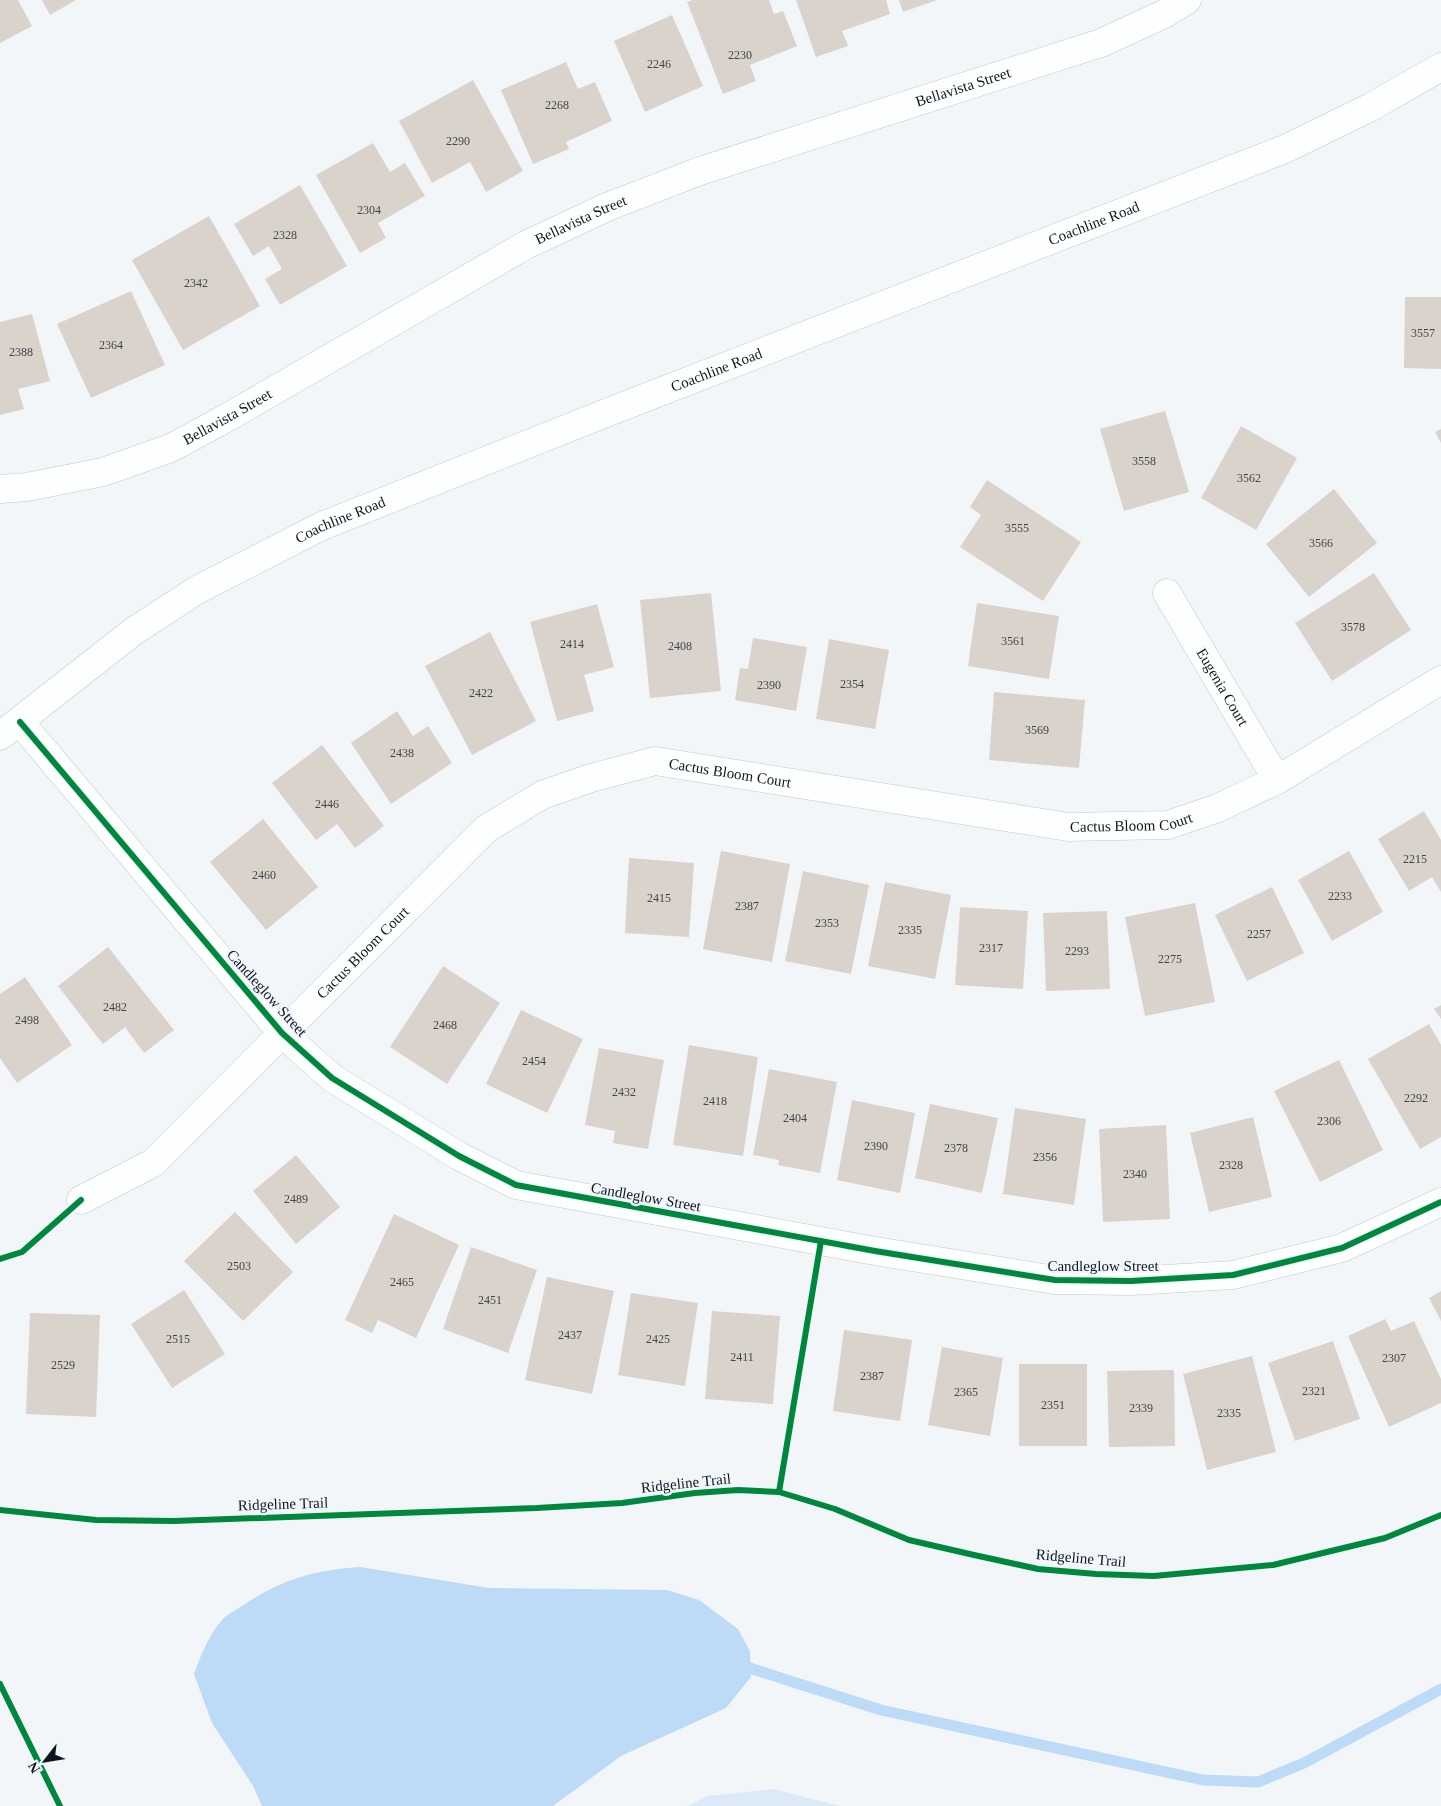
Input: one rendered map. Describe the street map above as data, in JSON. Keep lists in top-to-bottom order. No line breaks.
{"streets":{"street":["Bellavista Street","Coachline Road","Eugenia Court","Cactus Bloom Court","Candleglow Street"],"cycle path":["Ridgeline Trail"]},"crossings":[["Coachline Road","Candleglow Street"],["Eugenia Court","Cactus Bloom Court"],["Cactus Bloom Court","Candleglow Street"]],"house_numbers":["2230","2246","2268","2290","2304","2328","2342","3557","2364","2388","3558","3562","3555","3566","3578","3561","2414","2408","2354","2390","2422","3569","2438","2446","2215","2460","2233","2415","2387","2353","2335","2257","2317","2293","2275","2482","2498","2468","2454","2432","2292","2418","2404","2306","2390","2378","2356","2328","2340","2489","2503","2465","2451","2437","2515","2425","2411","2307","2529","2387","2321","2365","2351","2339","2335"],"north":"bottom left"}
